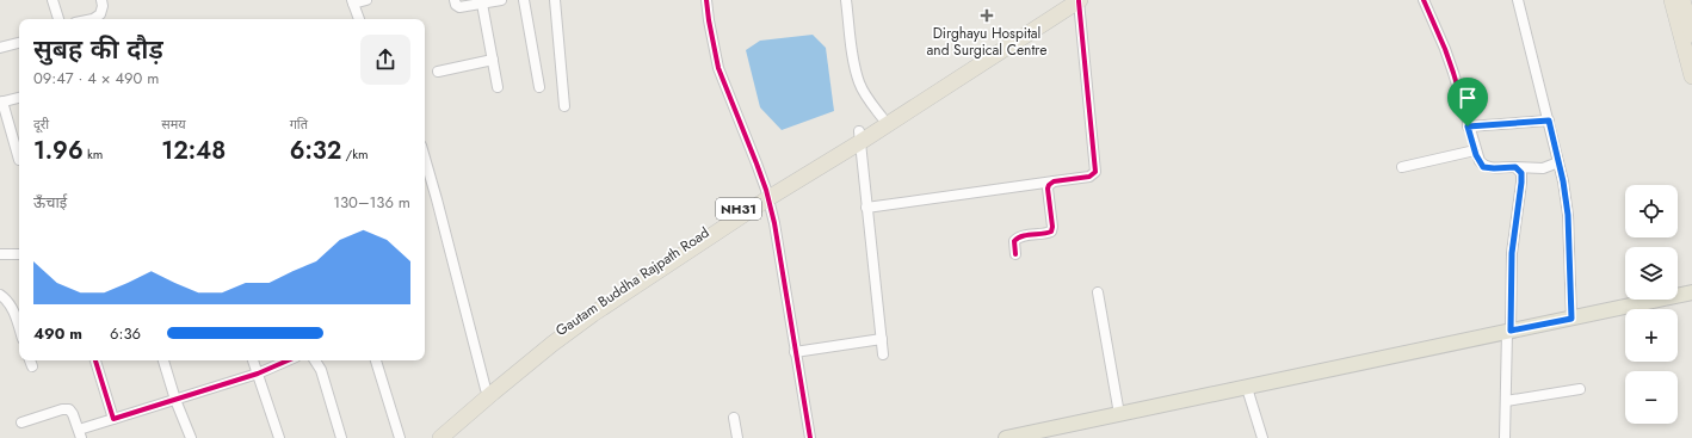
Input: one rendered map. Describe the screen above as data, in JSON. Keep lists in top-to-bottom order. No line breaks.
{"streets":{"highway":["NH31","Gautam Buddha Rajpath Road"]},"crossings":[["NH31","Gautam Buddha Rajpath Road"]],"places":{"health":["Dirghayu Hospital and Surgical Centre"]},"page":{"heading":["सुबह की दौड़","09:47 · 4 × 490 m"],"stats":[["दूरी","1.96 km"],["समय","12:48"],["गति","6:32 /km"]],"chart":["ऊँचाई","130–136 m"],"map_buttons":["+","−"],"list":[{"name":"490 m","note":"6:36"}]}}
